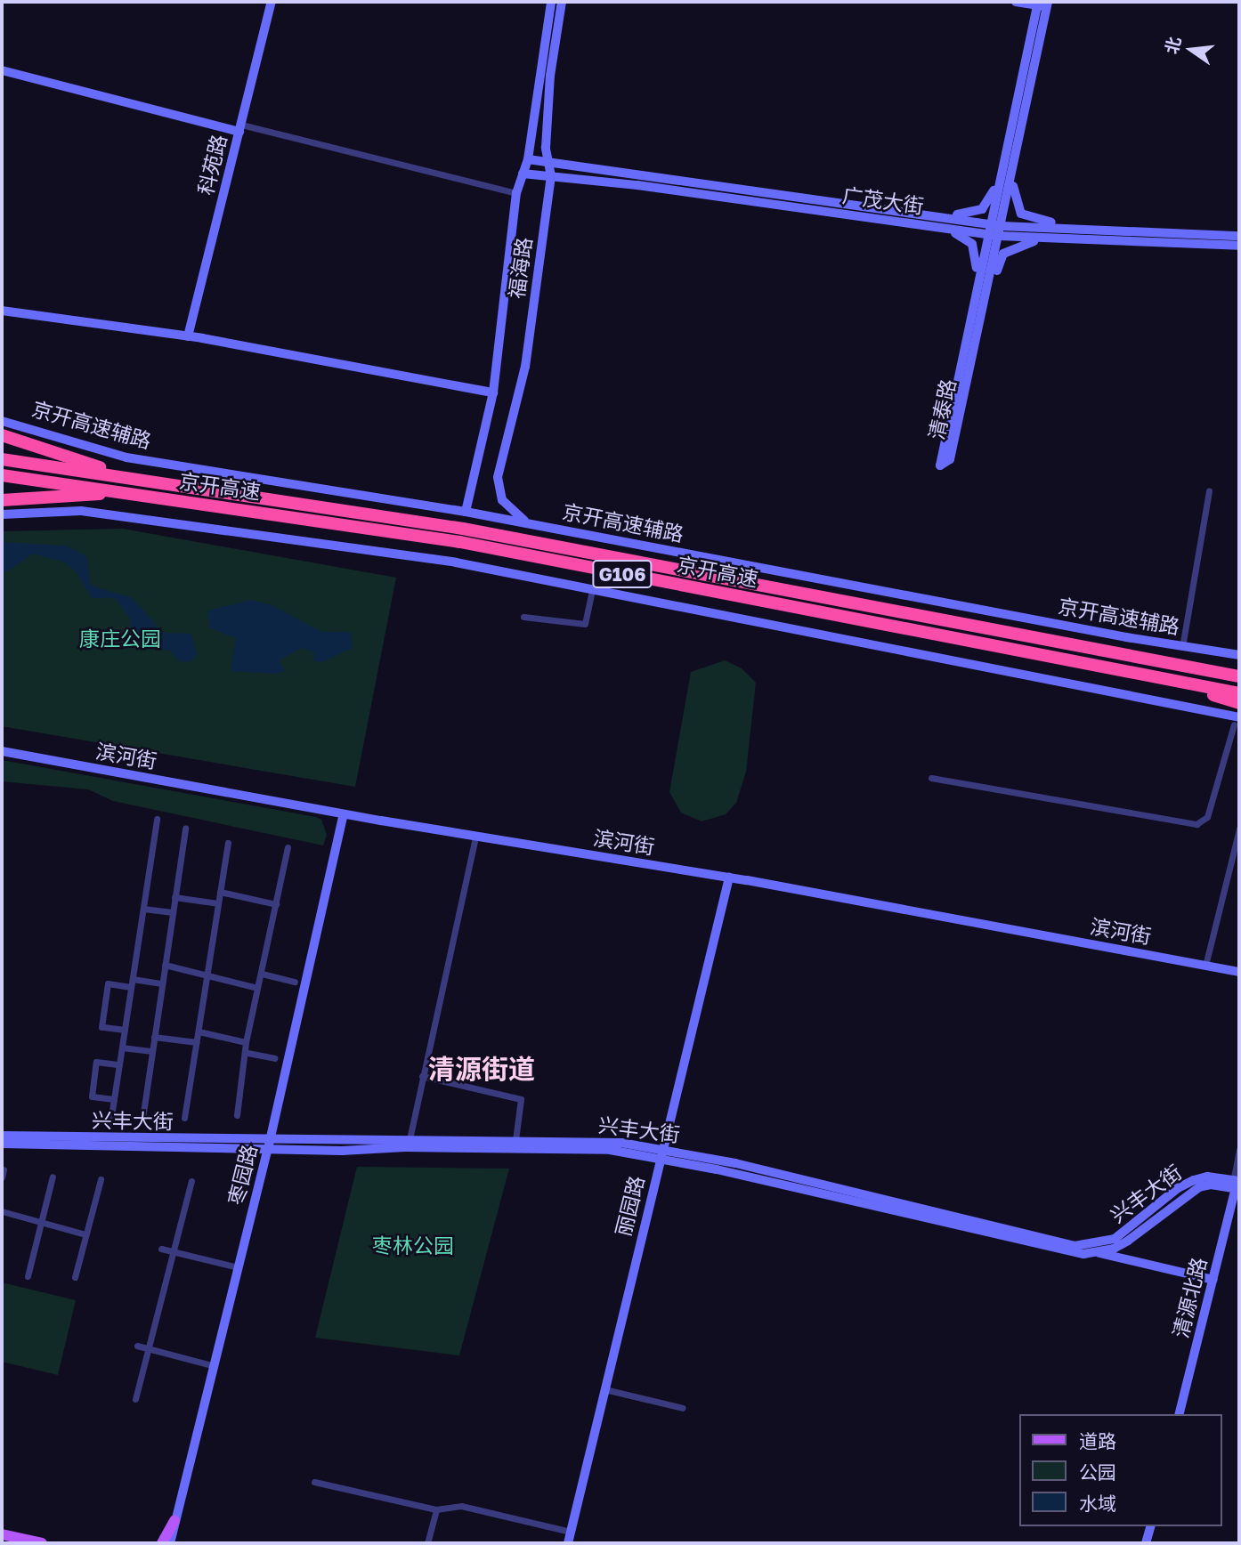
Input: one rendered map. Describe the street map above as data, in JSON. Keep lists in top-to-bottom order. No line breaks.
{"streets":{"highway":["京开高速","G106"],"main road":["科苑路","广茂大街","福海路","清泰路","京开高速辅路","滨河街","兴丰大街","枣园路","丽园路","清源北路"]},"crossings":[["广茂大街","福海路"],["广茂大街","清泰路"],["福海路","京开高速辅路"],["滨河街","枣园路"],["滨河街","丽园路"],["兴丰大街","枣园路"],["兴丰大街","丽园路"],["兴丰大街","清源北路"]],"districts":["清源街道"],"parks":["康庄公园","枣林公园"],"legend":["道路","公园","水域"],"north":"left"}
